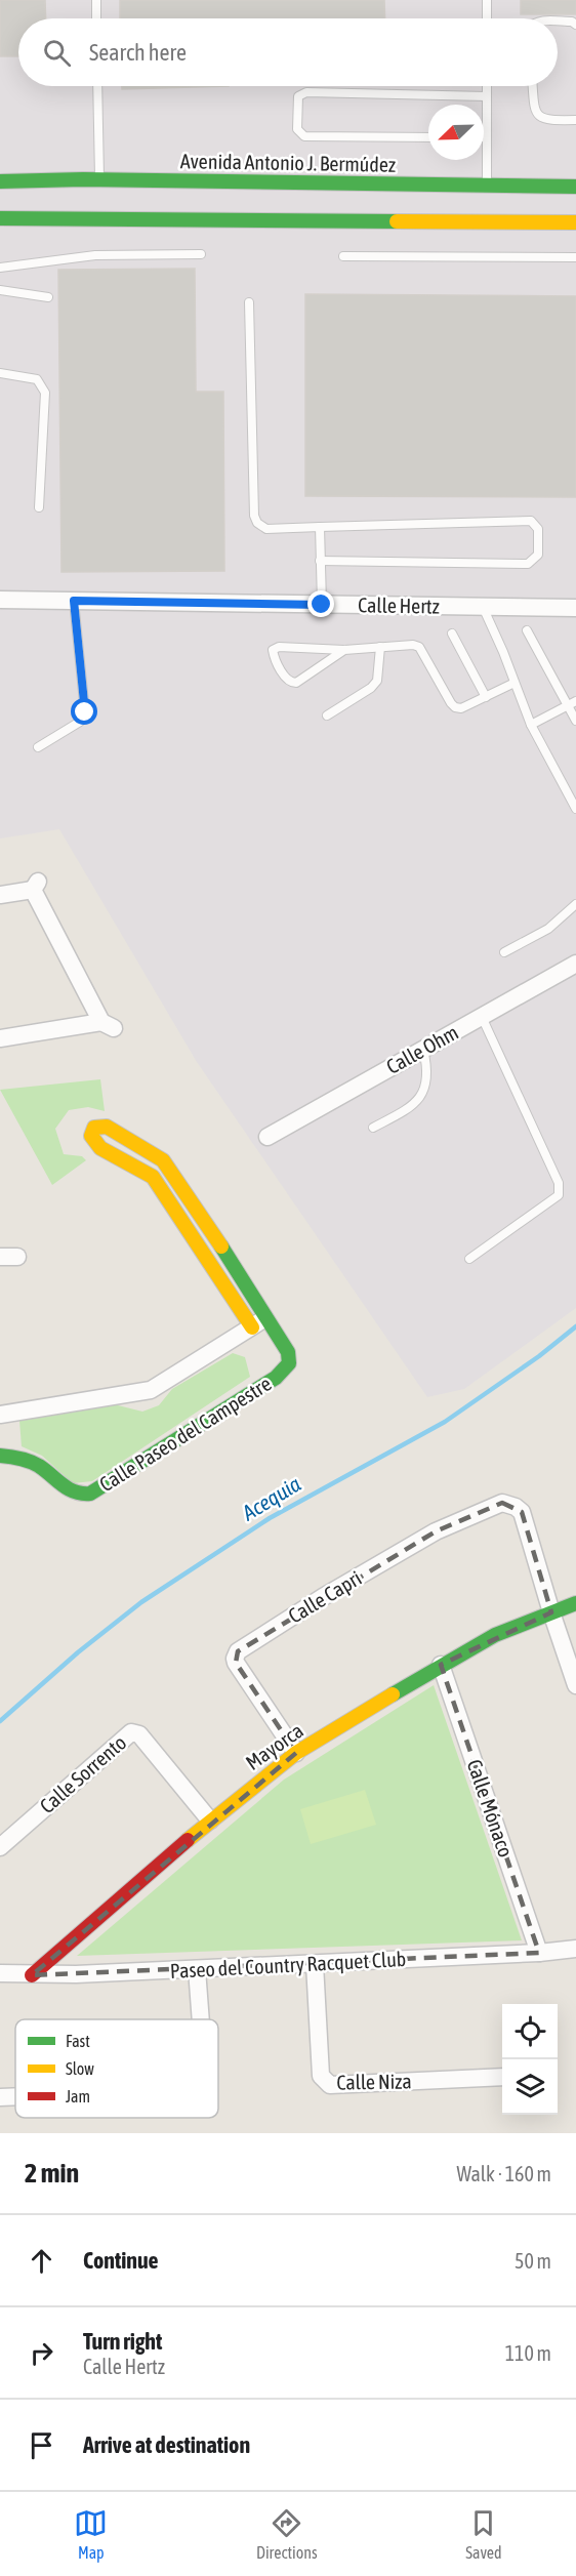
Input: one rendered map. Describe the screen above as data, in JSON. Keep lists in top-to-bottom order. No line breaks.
{"streets":{"street":["Avenida Antonio J. Bermúdez","Calle Hertz","Calle Ohm","Calle Paseo del Campestre","Calle Capri","Mayorca","Calle Sorrento","Calle Mónaco","Paseo del Country Racquet Club","Calle Niza"]},"crossings":[["Calle Capri","Mayorca"],["Mayorca","Calle Sorrento"],["Mayorca","Calle Mónaco"],["Mayorca","Paseo del Country Racquet Club"],["Calle Mónaco","Paseo del Country Racquet Club"],["Paseo del Country Racquet Club","Calle Niza"]],"water":["Acequia"],"legend":["Fast","Slow","Jam"],"north":"bottom left","page":{"search":"Search here","heading":["2 min","Walk · 160 m"],"list":[["Continue","50 m"],["Turn right","Calle Hertz","110 m"],"Arrive at destination"],"nav":["Map","Directions","Saved"]}}
